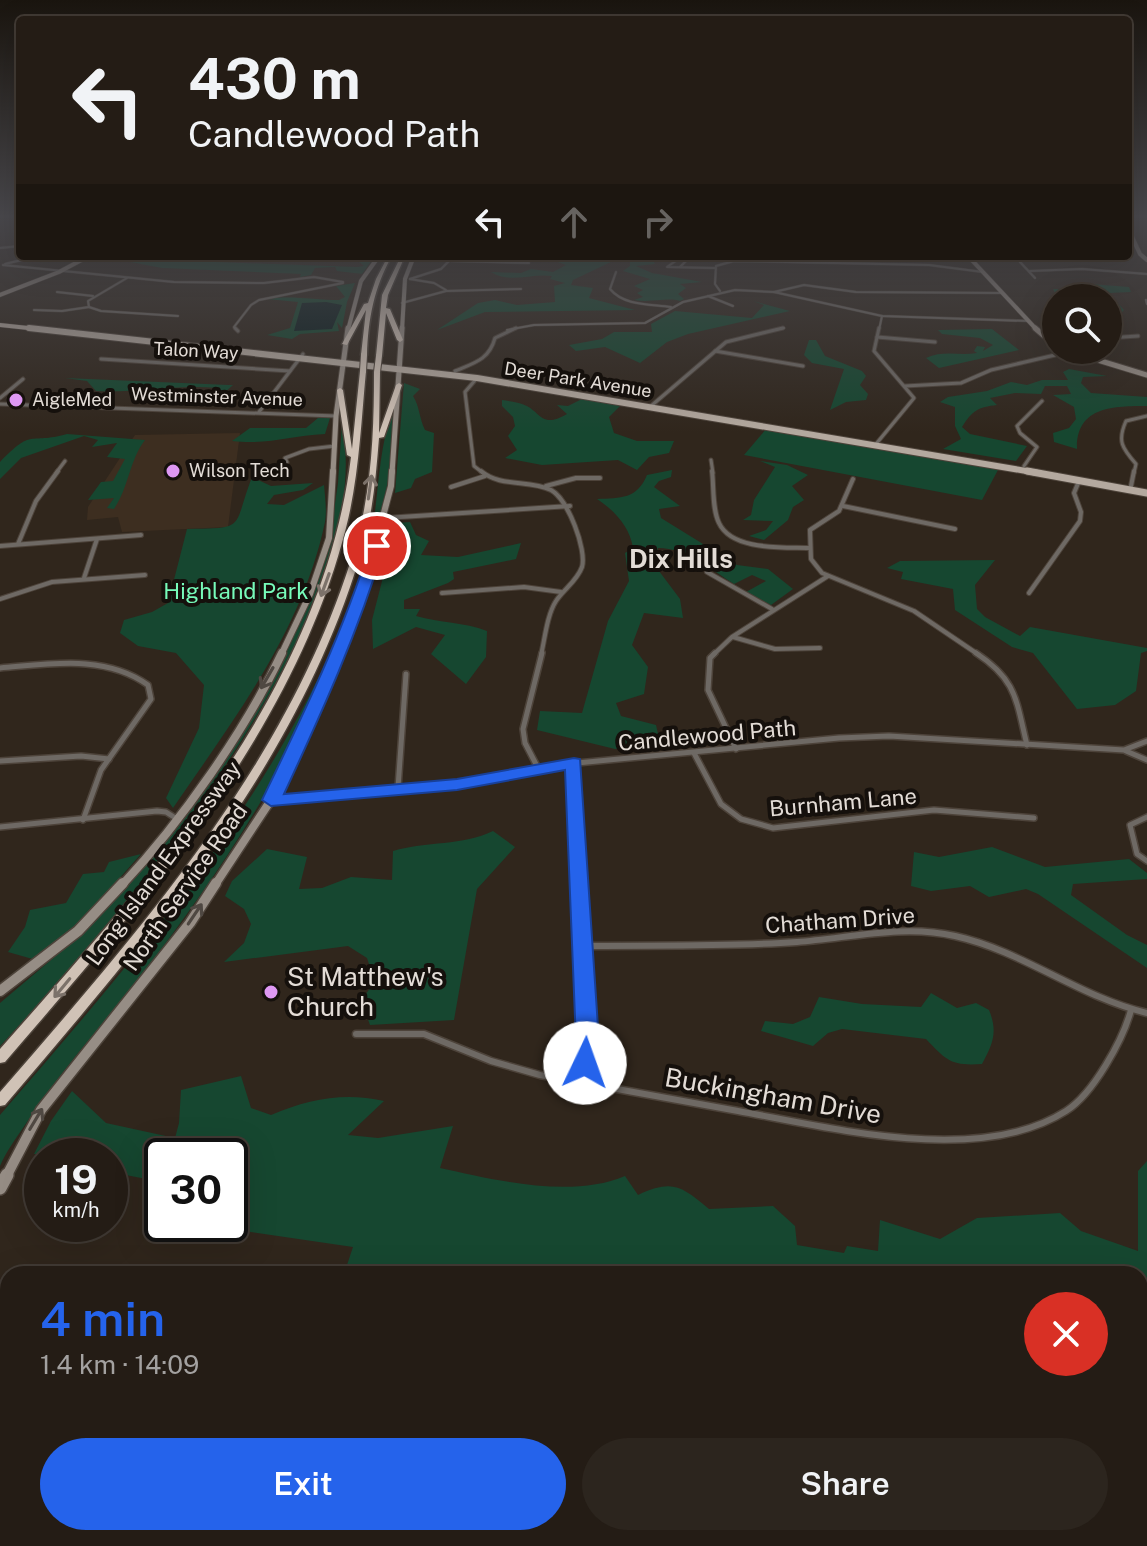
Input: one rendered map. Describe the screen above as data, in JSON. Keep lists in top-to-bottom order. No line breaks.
{"streets":{"highway":["Long Island Expressway"],"main road":["Deer Park Avenue","North Service Road"],"street":["Talon Way","Westminster Avenue","Candlewood Path","Burnham Lane","Chatham Drive","Buckingham Drive"]},"crossings":[["Deer Park Avenue","North Service Road"],["Candlewood Path","Burnham Lane"],["Candlewood Path","North Service Road"],["Chatham Drive","Buckingham Drive"]],"one_way":["North Service Road"],"districts":["Dix Hills"],"parks":["Highland Park"],"places":["AigleMed","Wilson Tech","St Matthew's Church"],"page":{"turn":["430 m","Candlewood Path"],"speed":"19 km/h","limit":"30","heading":["4 min","1.4 km · 14:09"],"buttons":["Exit","Share"]}}
